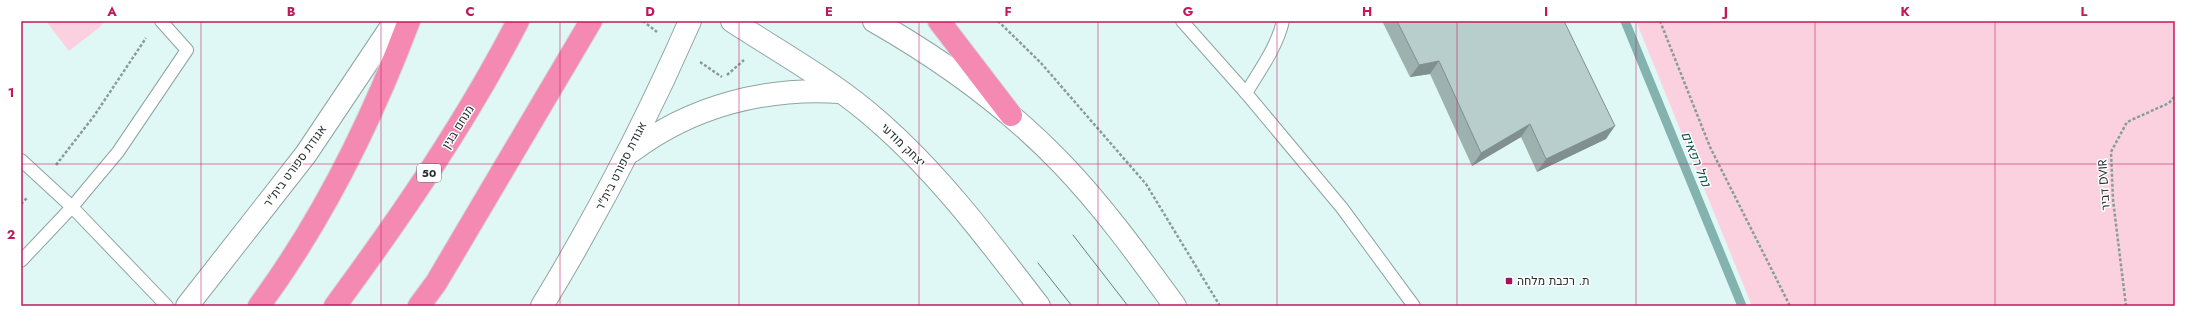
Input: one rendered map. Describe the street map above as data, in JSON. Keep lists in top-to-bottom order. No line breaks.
{"streets":{"highway":["מנחם בגין","50"],"main road":["יצחק מודעי","אגודת ספורט בית\"ר"],"path":["דביר DVIR"]},"water":["נחל רפאים"],"places":{"transit":["ת. רכבת מלחה"]},"grid":{"columns":["A","B","C","D","E","F","G","H","I","J","K","L"],"rows":["1","2"]}}
